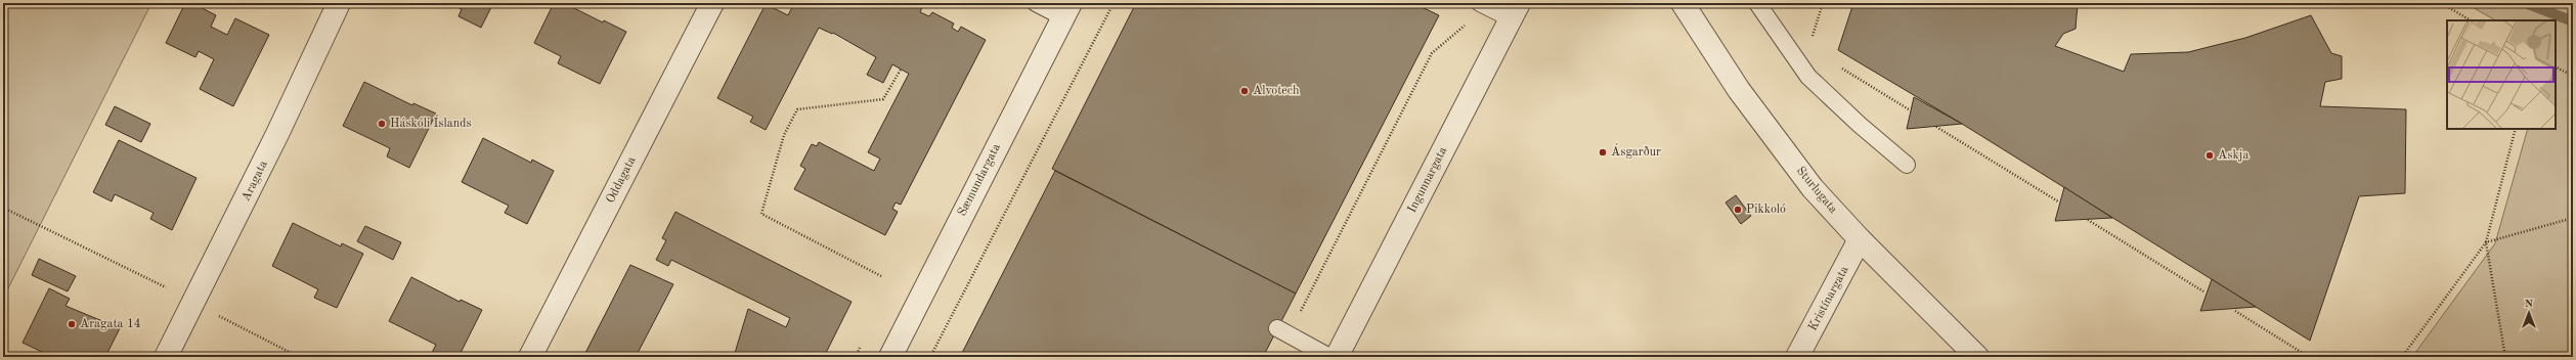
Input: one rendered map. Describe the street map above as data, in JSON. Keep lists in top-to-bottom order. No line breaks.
{"streets":{"street":["Oddagata","Sæmundargata","Ingunnargata","Aragata","Sturlugata","Kristínargata"]},"crossings":[["Sturlugata","Kristínargata"]],"places":["Alvotech","Háskóli Íslands","Ásgarður","Askja","Pikkoló","Aragata 14"],"north":"top"}
